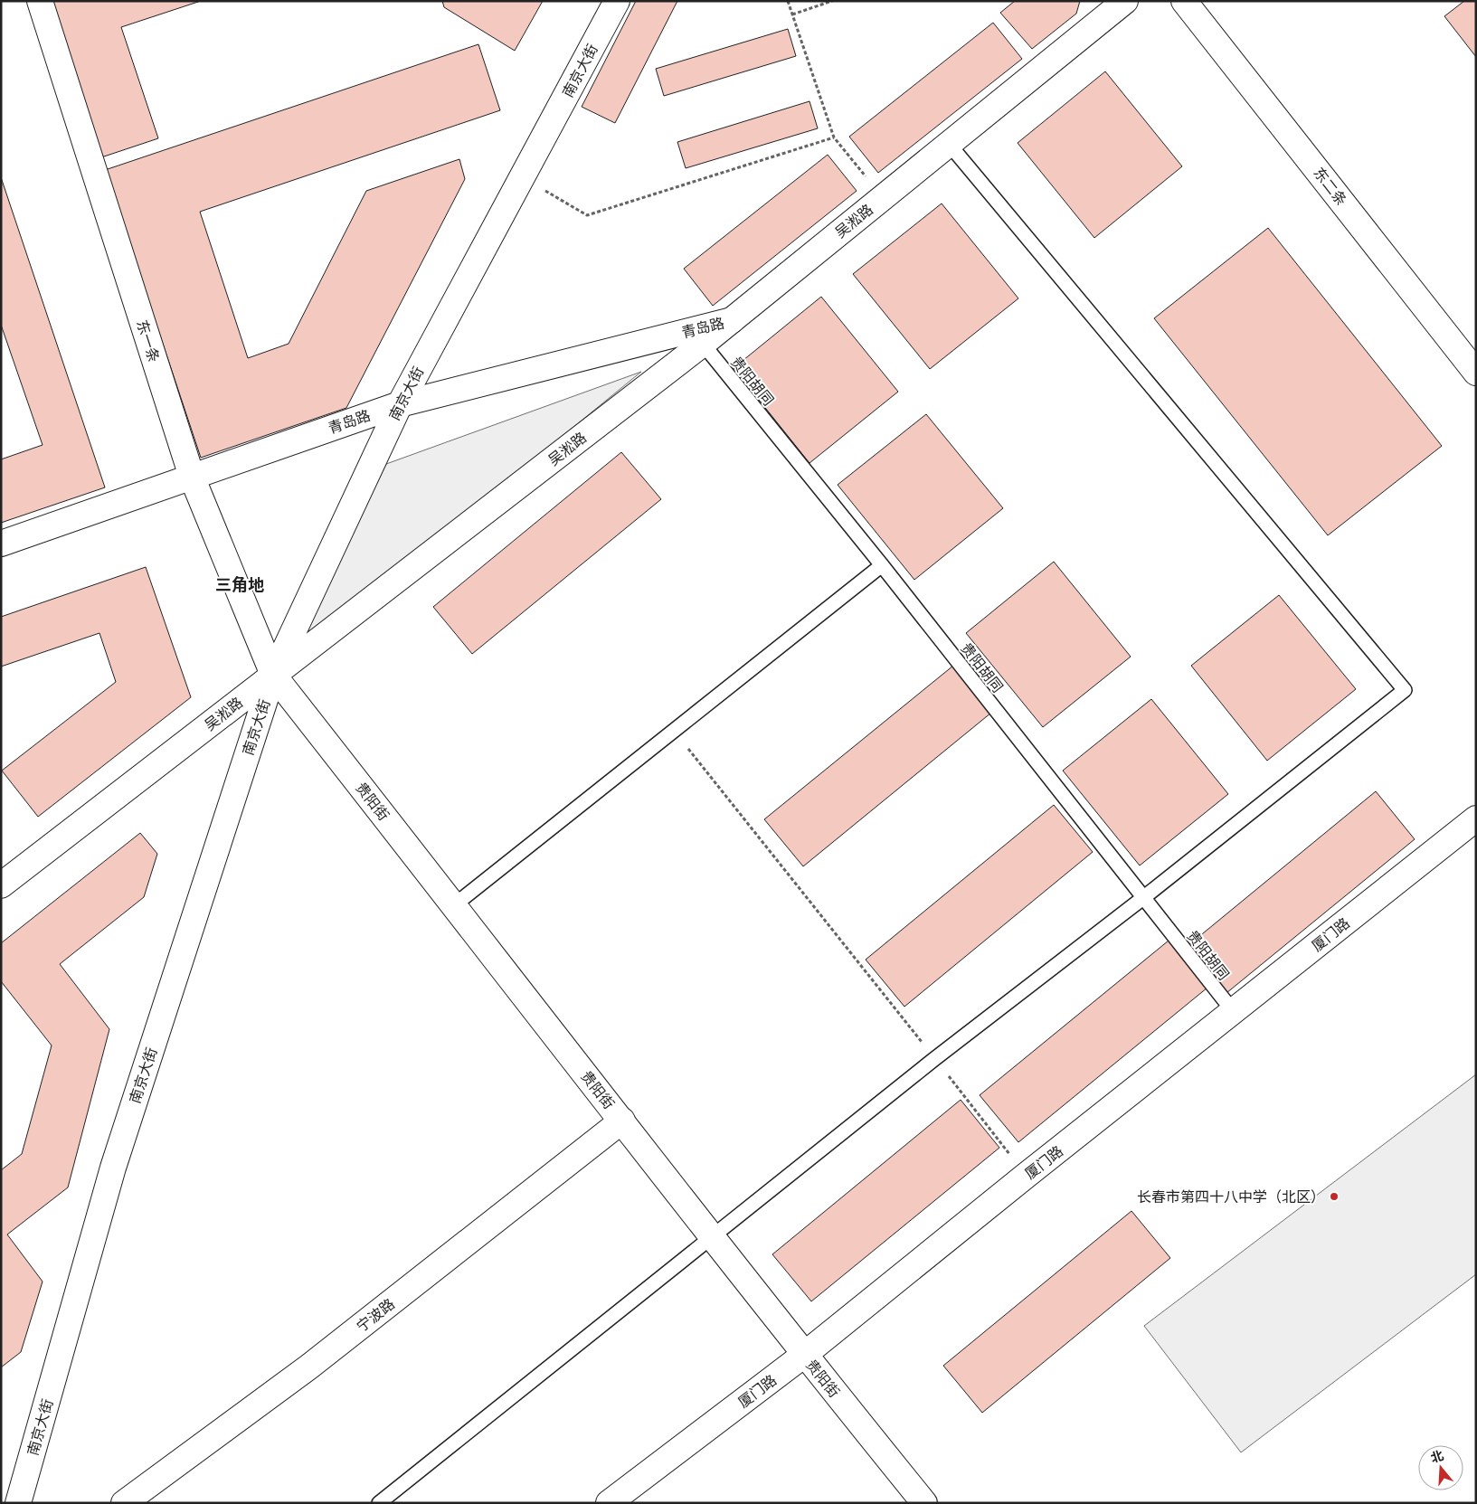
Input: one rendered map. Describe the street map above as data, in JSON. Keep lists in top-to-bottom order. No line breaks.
{"streets":{"street":["南京大街","东二条","吴淞路","青岛路","东一条","贵阳街","厦门路","宁波路"],"lane":["贵阳胡同"]},"crossings":[["南京大街","吴淞路"],["南京大街","青岛路"],["南京大街","东一条"],["南京大街","贵阳街"],["吴淞路","青岛路"],["吴淞路","东一条"],["吴淞路","贵阳胡同"],["吴淞路","贵阳街"],["青岛路","东一条"],["东一条","贵阳街"],["贵阳胡同","厦门路"],["贵阳街","厦门路"],["贵阳街","宁波路"]],"districts":["三角地"],"places":["长春市第四十八中学（北区）"],"north":"top"}
